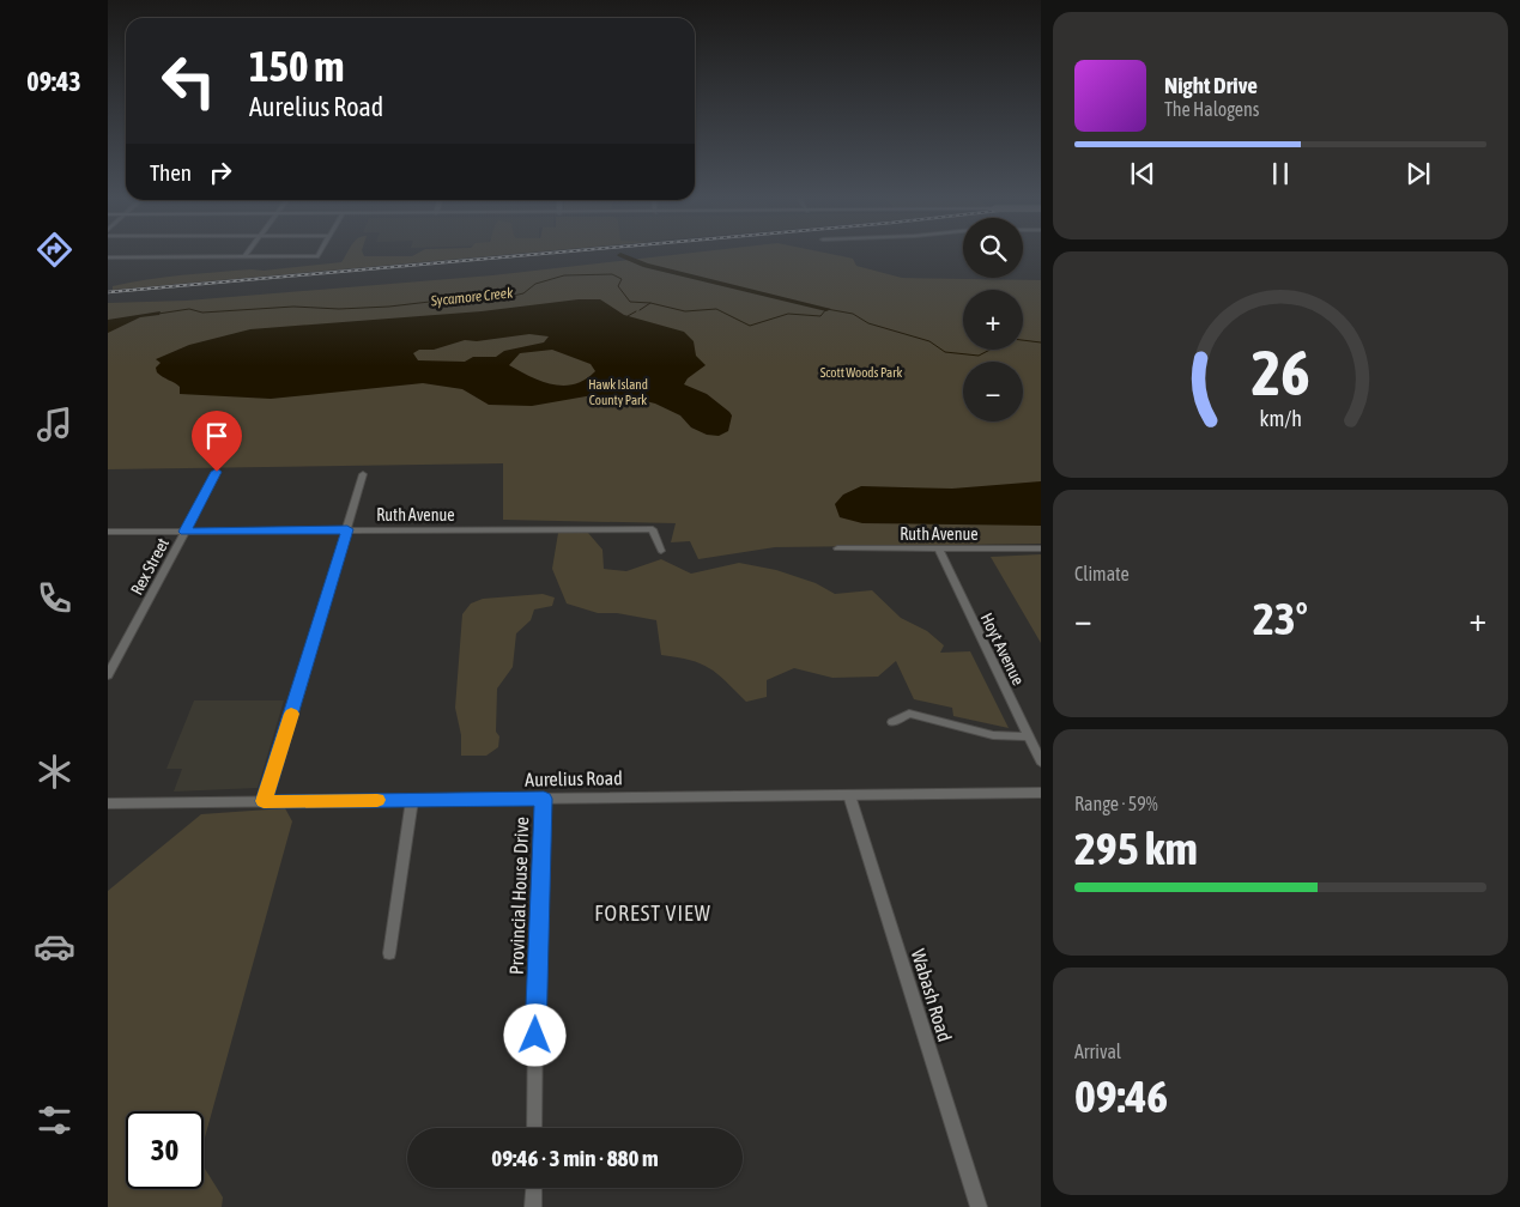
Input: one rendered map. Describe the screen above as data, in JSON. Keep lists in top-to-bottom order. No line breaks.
{"streets":{"street":["Ruth Avenue","Rex Street","Hoyt Avenue","Aurelius Road","Provincial House Drive","Wabash Road"]},"crossings":[["Ruth Avenue","Rex Street"],["Ruth Avenue","Hoyt Avenue"],["Aurelius Road","Provincial House Drive"],["Aurelius Road","Wabash Road"]],"districts":["FOREST VIEW"],"water":["Sycamore Creek"],"parks":["Scott Woods Park","Hawk Island County Park"],"page":{"tabs":"09:43","turn":["150 m","Aurelius Road"],"song":["Night Drive","The Halogens"],"then":"Then","map_buttons":["+","−"],"tile":["Climate",["Range · 59%","295 km"],["Arrival","09:46"]],"heat":["−","23°","+"],"limit":"30","trip":"09:46 · 3 min · 880 m","gauge":["26","km/h"]}}
